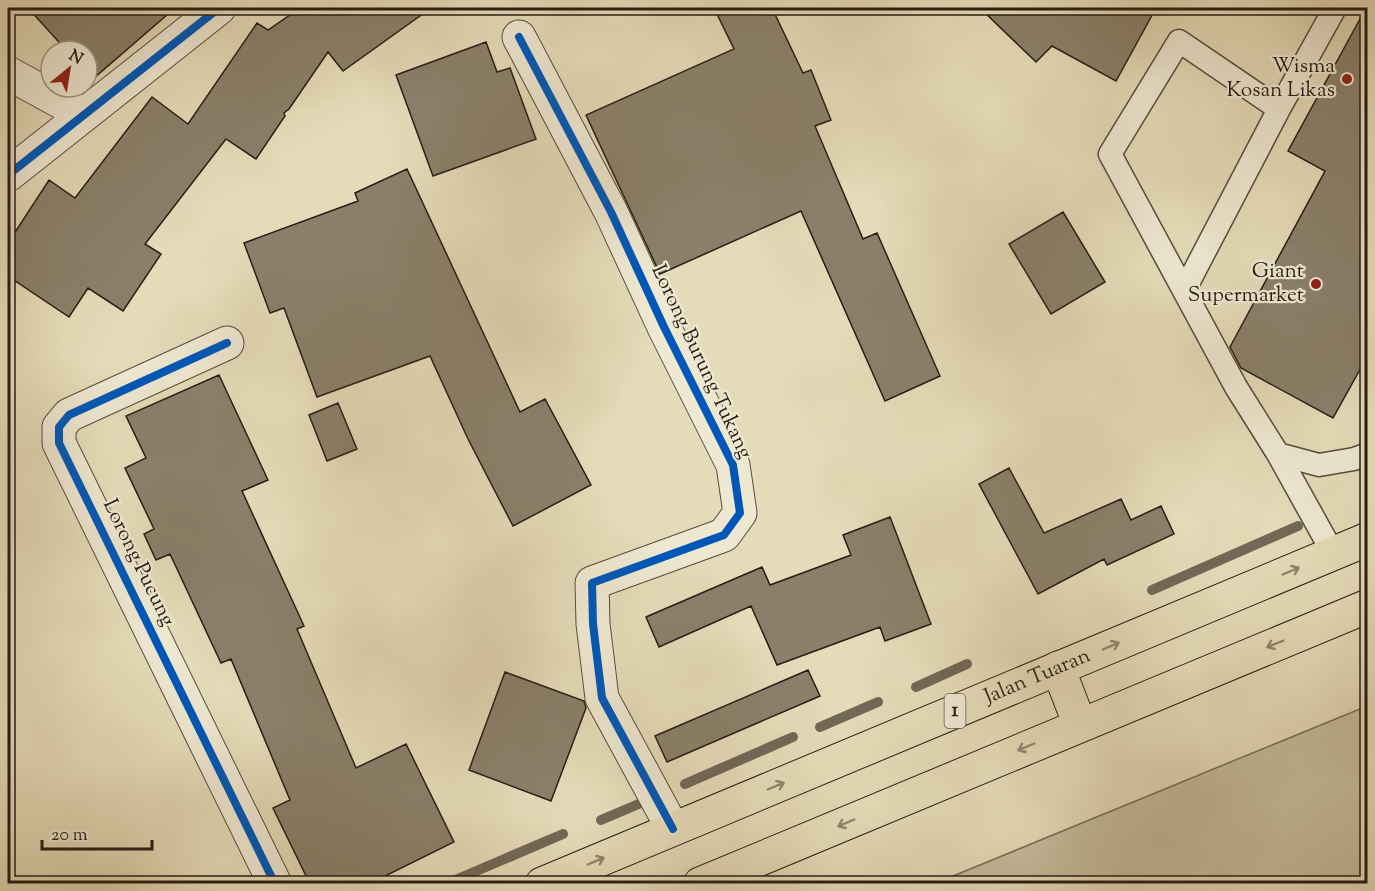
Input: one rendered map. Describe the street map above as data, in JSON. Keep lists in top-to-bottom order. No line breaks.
{"streets":{"main road":["Jalan Tuaran","1"],"street":["Lorong Burung Tukang","Lorong Pucung"]},"crossings":[["Lorong Burung Tukang","Jalan Tuaran"]],"places":["Wisma Kosan Likas","Giant Supermarket"],"scale_bar":"20 m","north":"top right"}
